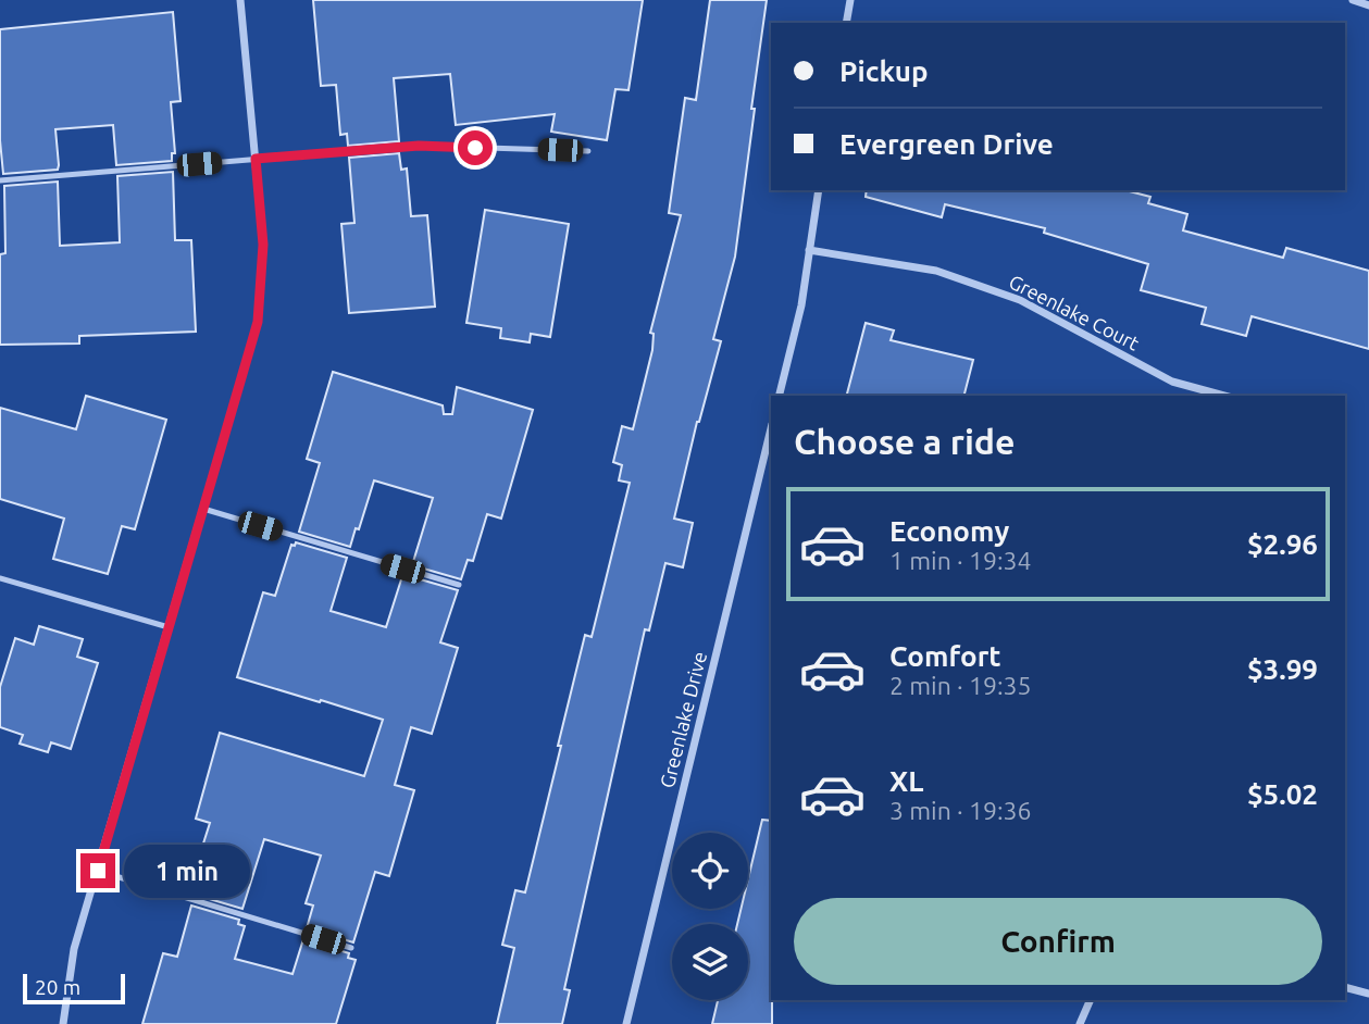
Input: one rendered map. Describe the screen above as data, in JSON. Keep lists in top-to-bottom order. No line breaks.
{"streets":{"street":["Greenlake Court","Greenlake Drive"]},"scale_bar":"20 m","page":{"banner":["Pickup","Evergreen Drive"],"heading":"Choose a ride","list":[{"name":"Economy","note":"1 min · 19:34","value":"$2.96"},{"name":"Comfort","note":"2 min · 19:35","value":"$3.99"},{"name":"XL","note":"3 min · 19:36","value":"$5.02"}],"bubble":"1 min","buttons":"Confirm","scale":"20 m"}}
